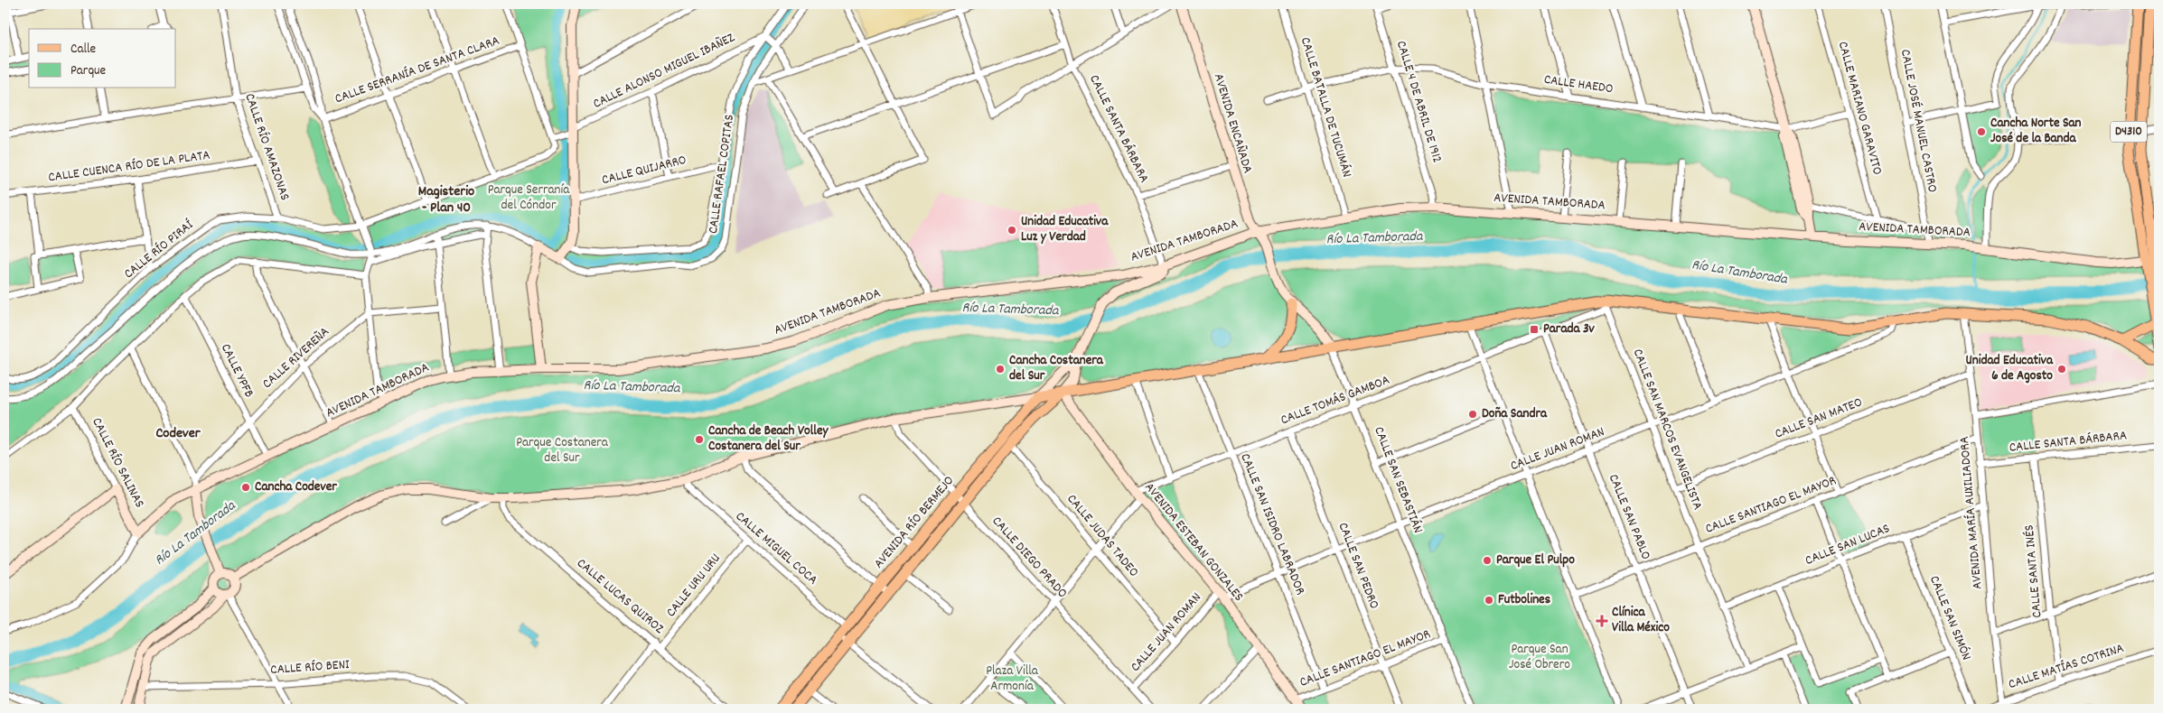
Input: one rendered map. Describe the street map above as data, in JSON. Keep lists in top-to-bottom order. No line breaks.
{"streets":{"main road":["AVENIDA ENCAÑADA","D4310","AVENIDA TAMBORADA","CALLE RÍO SALINAS","CALLE SAN SEBASTIÁN","AVENIDA RÍO BERMEJO","AVENIDA ESTEBAN GONZALES"],"street":["CALLE SERRANÍA DE SANTA CLARA","CALLE ALONSO MIGUEL IBAÑEZ","CALLE HAEDO","CALLE 4 DE ABRIL DE 1912","CALLE BATALLA DE TUCUMÁN","CALLE MARIANO GARAVITO","CALLE JOSÉ MANUEL CASTRO","CALLE SANTA BÁRBARA","CALLE RÍO AMAZONAS","CALLE CUENCA RÍO DE LA PLATA","CALLE QUIJARRO","CALLE RAFAEL COPITAS","CALLE RÍO PIRAÍ","CALLE RIVEREÑA","CALLE YPFB","CALLE TOMÁS GAMBOA","CALLE SAN MATEO","CALLE SAN MARCOS EVANGELISTA","CALLE JUAN ROMAN","CALLE SANTIAGO EL MAYOR","AVENIDA MARÍA AUXILIADORA","CALLE SAN PABLO","CALLE SAN ISIDRO LABRADOR","CALLE JUDAS TADEO","CALLE SAN LUCAS","CALLE MIGUEL COCA","CALLE DIEGO PRADO","CALLE SAN PEDRO","CALLE SANTA INÉS","CALLE URU URU","CALLE LUCAS QUIROZ","CALLE SAN SIMÓN","CALLE MATÍAS COTRINA","CALLE RÍO BENI"]},"crossings":[["CALLE HAEDO","CALLE 4 DE ABRIL DE 1912"],["CALLE HAEDO","CALLE BATALLA DE TUCUMÁN"],["CALLE HAEDO","CALLE MARIANO GARAVITO"],["CALLE 4 DE ABRIL DE 1912","AVENIDA TAMBORADA"],["CALLE BATALLA DE TUCUMÁN","AVENIDA TAMBORADA"],["CALLE JOSÉ MANUEL CASTRO","AVENIDA TAMBORADA"],["AVENIDA ENCAÑADA","AVENIDA TAMBORADA"],["AVENIDA ENCAÑADA","CALLE SAN SEBASTIÁN"],["CALLE SANTA BÁRBARA","AVENIDA TAMBORADA"],["CALLE SANTA BÁRBARA","AVENIDA MARÍA AUXILIADORA"],["CALLE SANTA BÁRBARA","AVENIDA RÍO BERMEJO"],["CALLE SANTA BÁRBARA","CALLE SANTA INÉS"],["D4310","AVENIDA TAMBORADA"],["CALLE RÍO AMAZONAS","CALLE CUENCA RÍO DE LA PLATA"],["CALLE RÍO AMAZONAS","CALLE RÍO PIRAÍ"],["AVENIDA TAMBORADA","CALLE YPFB"],["AVENIDA TAMBORADA","AVENIDA RÍO BERMEJO"],["CALLE RIVEREÑA","CALLE YPFB"],["CALLE TOMÁS GAMBOA","CALLE SAN MARCOS EVANGELISTA"],["CALLE TOMÁS GAMBOA","CALLE SAN SEBASTIÁN"],["CALLE TOMÁS GAMBOA","CALLE SAN PABLO"],["CALLE TOMÁS GAMBOA","CALLE SAN ISIDRO LABRADOR"],["CALLE TOMÁS GAMBOA","AVENIDA ESTEBAN GONZALES"],["CALLE TOMÁS GAMBOA","CALLE SAN PEDRO"],["CALLE SAN MATEO","CALLE SAN MARCOS EVANGELISTA"],["CALLE SAN MATEO","AVENIDA MARÍA AUXILIADORA"],["CALLE SAN MARCOS EVANGELISTA","CALLE JUAN ROMAN"],["CALLE SAN MARCOS EVANGELISTA","CALLE SANTIAGO EL MAYOR"],["CALLE SAN MARCOS EVANGELISTA","CALLE SAN LUCAS"],["CALLE JUAN ROMAN","CALLE SAN SEBASTIÁN"],["CALLE JUAN ROMAN","CALLE SAN PABLO"],["CALLE JUAN ROMAN","CALLE SAN ISIDRO LABRADOR"],["CALLE JUAN ROMAN","CALLE JUDAS TADEO"],["CALLE JUAN ROMAN","AVENIDA ESTEBAN GONZALES"],["CALLE JUAN ROMAN","CALLE DIEGO PRADO"],["CALLE JUAN ROMAN","CALLE SAN PEDRO"],["CALLE SAN SEBASTIÁN","CALLE SANTIAGO EL MAYOR"],["CALLE SANTIAGO EL MAYOR","AVENIDA MARÍA AUXILIADORA"],["CALLE SANTIAGO EL MAYOR","CALLE SAN PABLO"],["CALLE SANTIAGO EL MAYOR","CALLE SAN ISIDRO LABRADOR"],["CALLE SANTIAGO EL MAYOR","AVENIDA ESTEBAN GONZALES"],["CALLE SANTIAGO EL MAYOR","CALLE SAN PEDRO"],["AVENIDA MARÍA AUXILIADORA","CALLE SAN LUCAS"],["AVENIDA MARÍA AUXILIADORA","CALLE MATÍAS COTRINA"],["AVENIDA RÍO BERMEJO","CALLE JUDAS TADEO"],["AVENIDA RÍO BERMEJO","AVENIDA ESTEBAN GONZALES"],["AVENIDA RÍO BERMEJO","CALLE MIGUEL COCA"],["AVENIDA RÍO BERMEJO","CALLE DIEGO PRADO"],["CALLE SAN LUCAS","CALLE SAN SIMÓN"],["CALLE MIGUEL COCA","CALLE URU URU"],["CALLE SANTA INÉS","CALLE MATÍAS COTRINA"],["CALLE URU URU","CALLE LUCAS QUIROZ"]],"districts":["Magisterio - Plan 40","Codever"],"water":["Río La Tamborada"],"parks":["Parque Serranía del Cóndor","Parque Costanera del Sur","Parque San José Obrero","Plaza Villa Armonía"],"places":{"other":["Cancha Norte San José de la Banda","Unidad Educativa Luz y Verdad","Cancha Costanera del Sur","Unidad Educativa 6 de Agosto","Doña Sandra","Cancha de Beach Volley Costanera del Sur","Cancha Codever","Parque El Pulpo","Futbolines"],"transit":["Parada 3v"],"health":["Clínica Villa México"]},"legend":["Calle","Parque"]}
